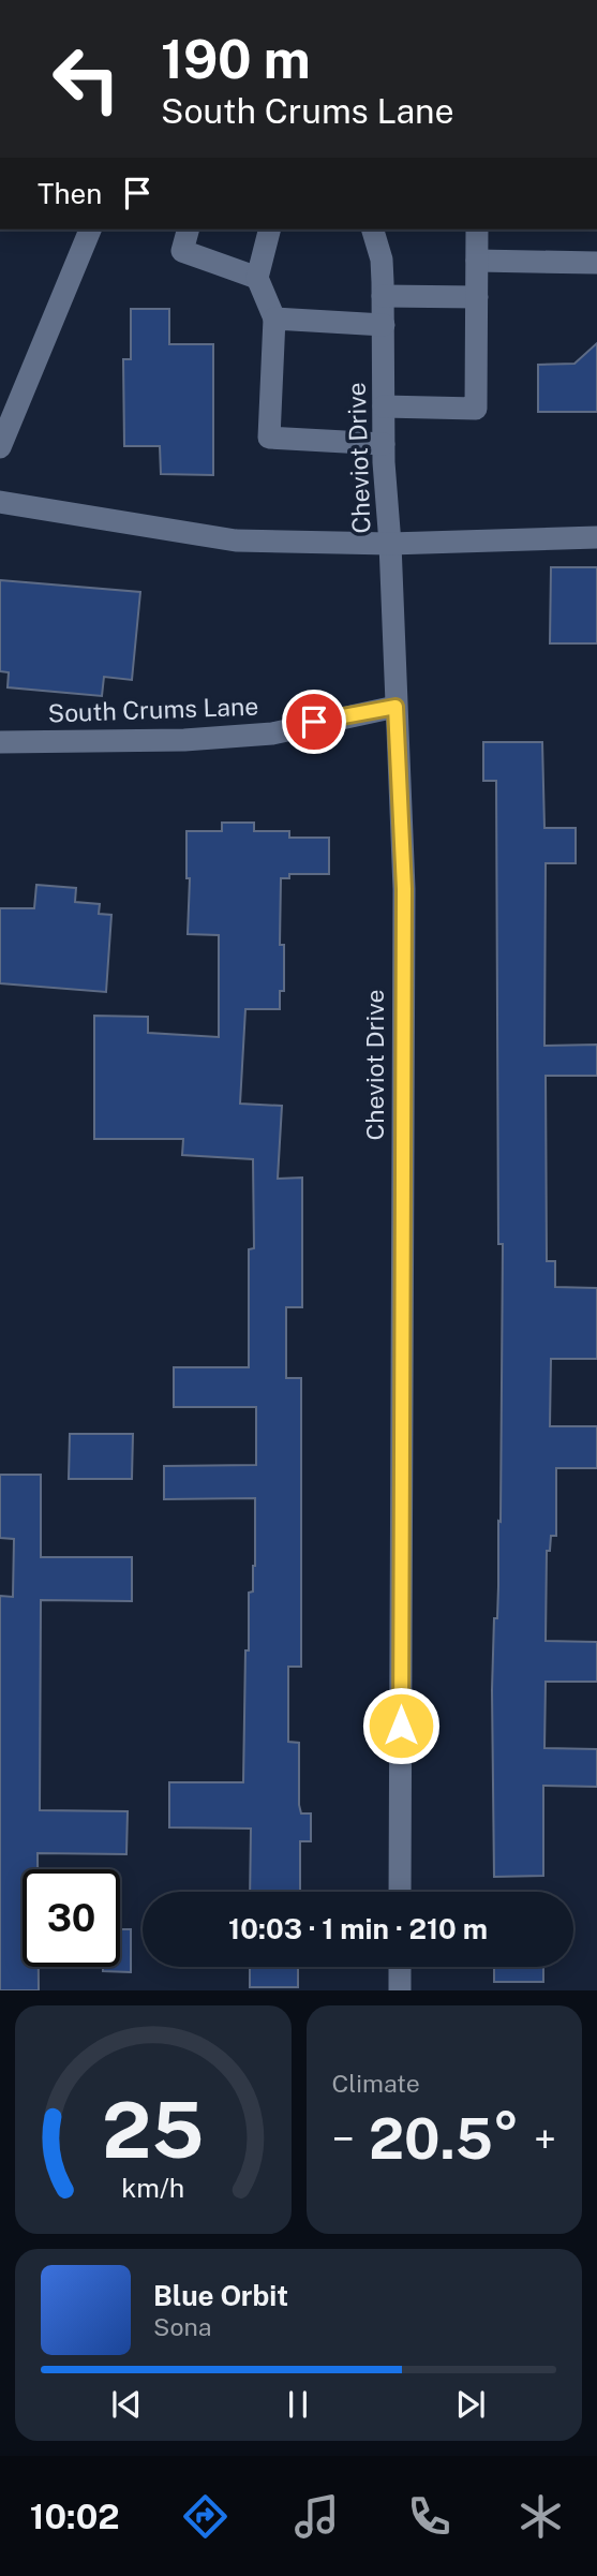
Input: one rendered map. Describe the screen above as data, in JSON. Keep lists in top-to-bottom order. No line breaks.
{"streets":{"street":["Cheviot Drive","South Crums Lane"]},"crossings":[["Cheviot Drive","South Crums Lane"]],"page":{"turn":["190 m","South Crums Lane"],"then":"Then","limit":"30","trip":"10:03 · 1 min · 210 m","tile":"Climate","heat":["−","20.5°","+"],"song":["Blue Orbit","Sona"],"tabs":"10:02","gauge":["25","km/h"]}}
